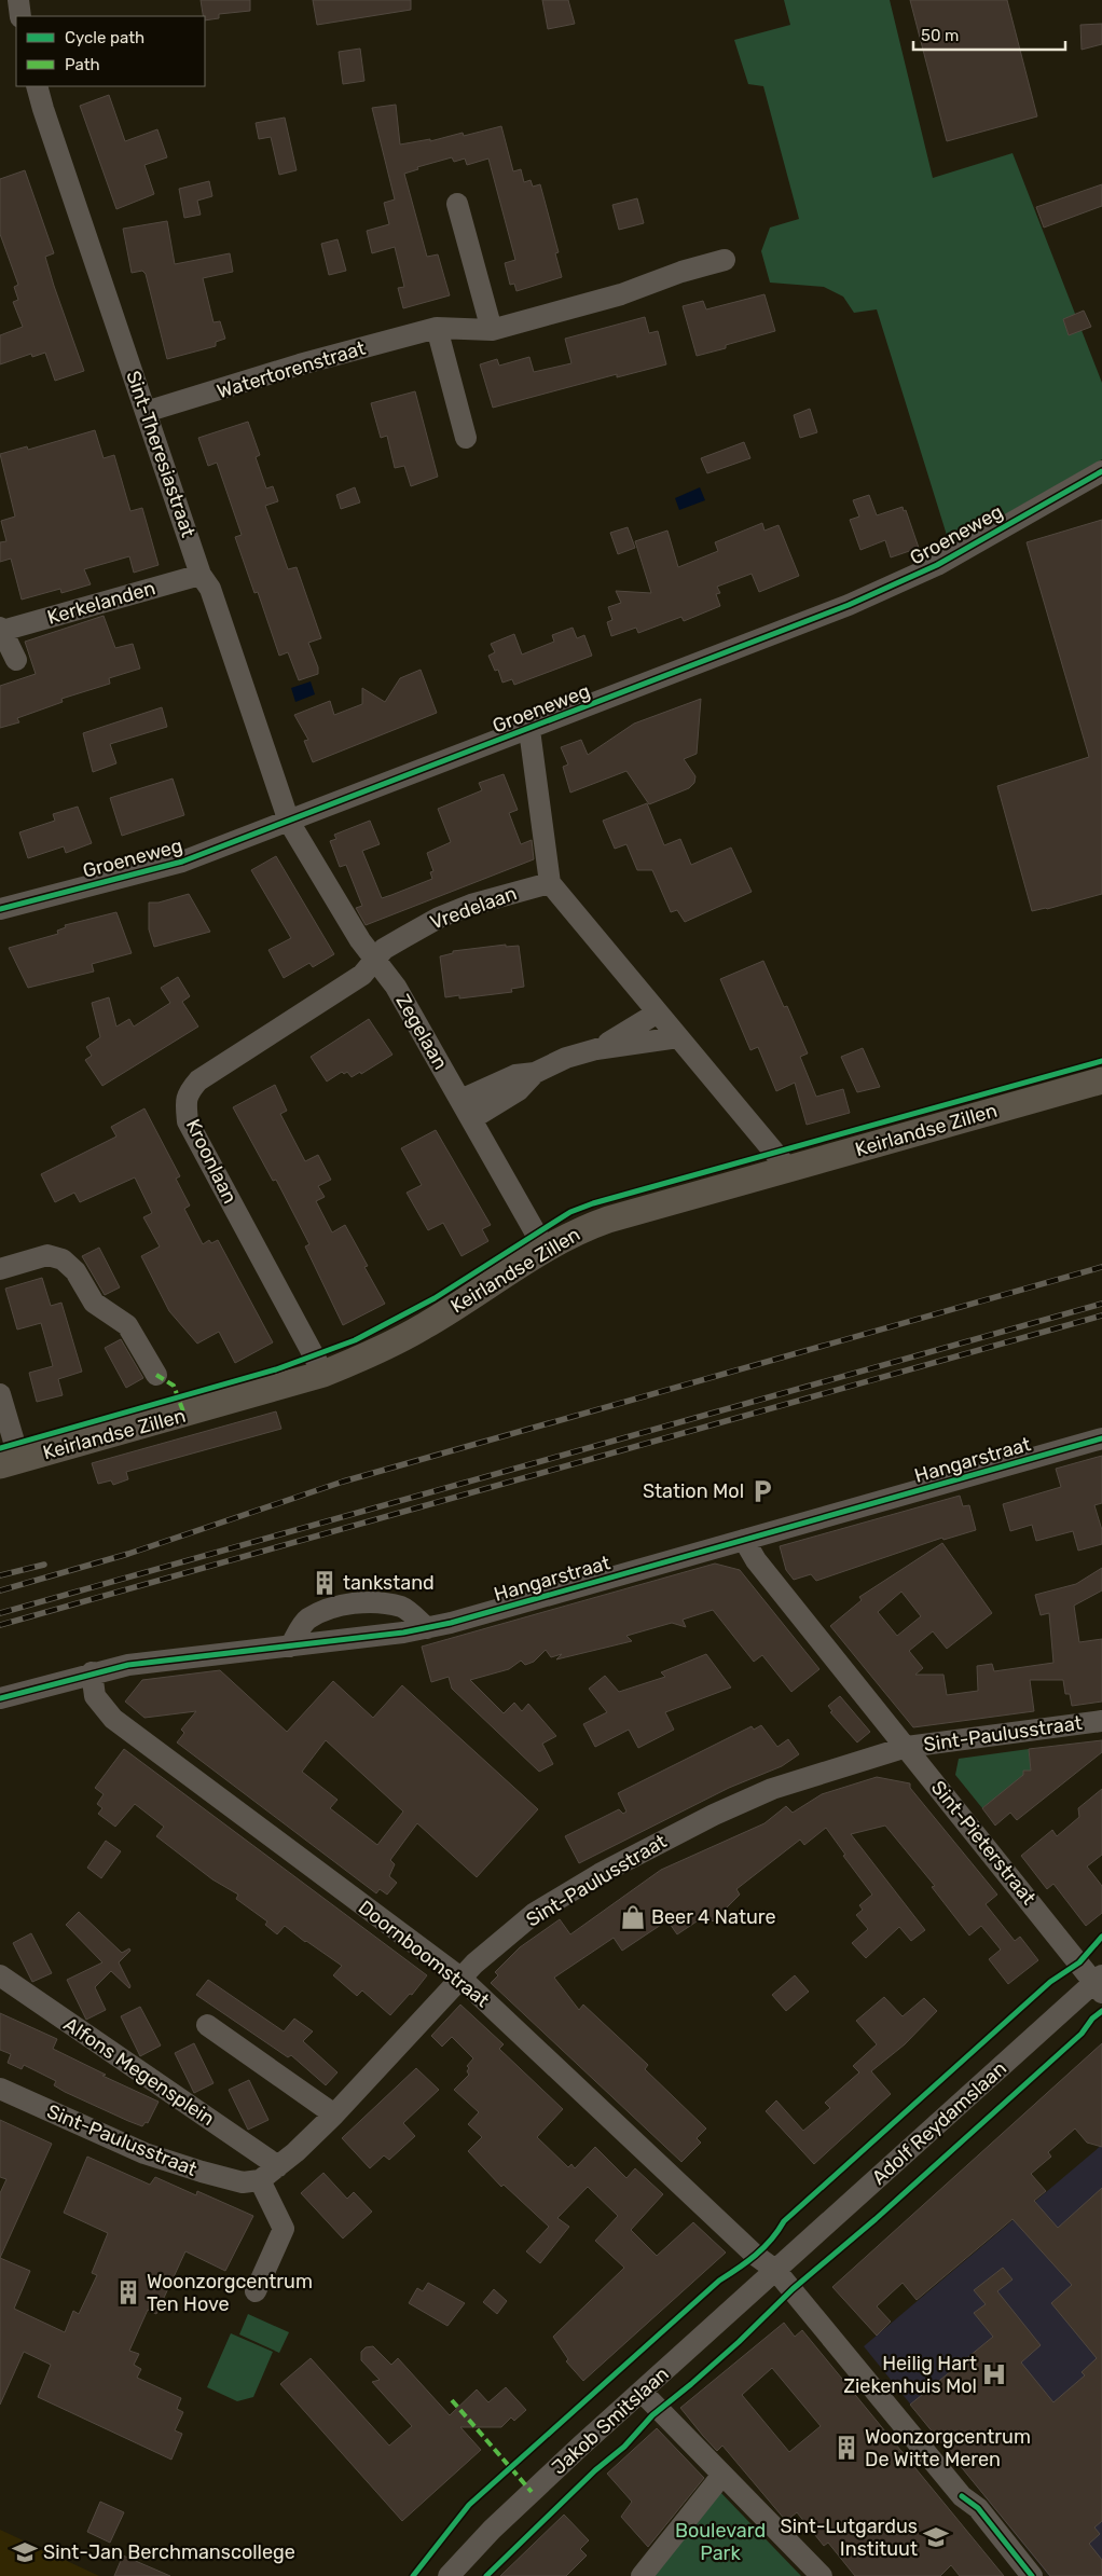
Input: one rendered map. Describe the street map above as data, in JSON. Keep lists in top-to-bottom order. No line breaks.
{"streets":{"main road":["Keirlandse Zillen"],"street":["Watertorenstraat","Sint-Theresiastraat","Groeneweg","Kerkelanden","Vredelaan","Zegelaan","Kroonlaan","Hangarstraat","Sint-Paulusstraat","Sint-Pieterstraat","Doornboomstraat","Alfons Megensplein","Adolf Reydamslaan","Jakob Smitslaan"]},"crossings":[["Watertorenstraat","Sint-Theresiastraat"],["Sint-Theresiastraat","Groeneweg"],["Sint-Theresiastraat","Kerkelanden"],["Sint-Theresiastraat","Zegelaan"],["Groeneweg","Zegelaan"],["Vredelaan","Zegelaan"],["Vredelaan","Kroonlaan"],["Zegelaan","Keirlandse Zillen"],["Zegelaan","Kroonlaan"],["Keirlandse Zillen","Kroonlaan"],["Hangarstraat","Sint-Pieterstraat"],["Hangarstraat","Doornboomstraat"],["Sint-Paulusstraat","Sint-Pieterstraat"],["Sint-Paulusstraat","Doornboomstraat"],["Sint-Paulusstraat","Alfons Megensplein"],["Sint-Pieterstraat","Adolf Reydamslaan"],["Doornboomstraat","Adolf Reydamslaan"],["Doornboomstraat","Jakob Smitslaan"],["Adolf Reydamslaan","Jakob Smitslaan"]],"parks":["Boulevard Park"],"places":{"parking":["Station Mol"],"building":["tankstand","Woonzorgcentrum Ten Hove","Woonzorgcentrum De Witte Meren"],"shop":["Beer 4 Nature"],"hospital":["Heilig Hart Ziekenhuis Mol"],"school or university":["Sint-Lutgardus Instituut","Sint-Jan Berchmanscollege"]},"legend":["Cycle path","Path"],"scale_bar":"50 m"}
